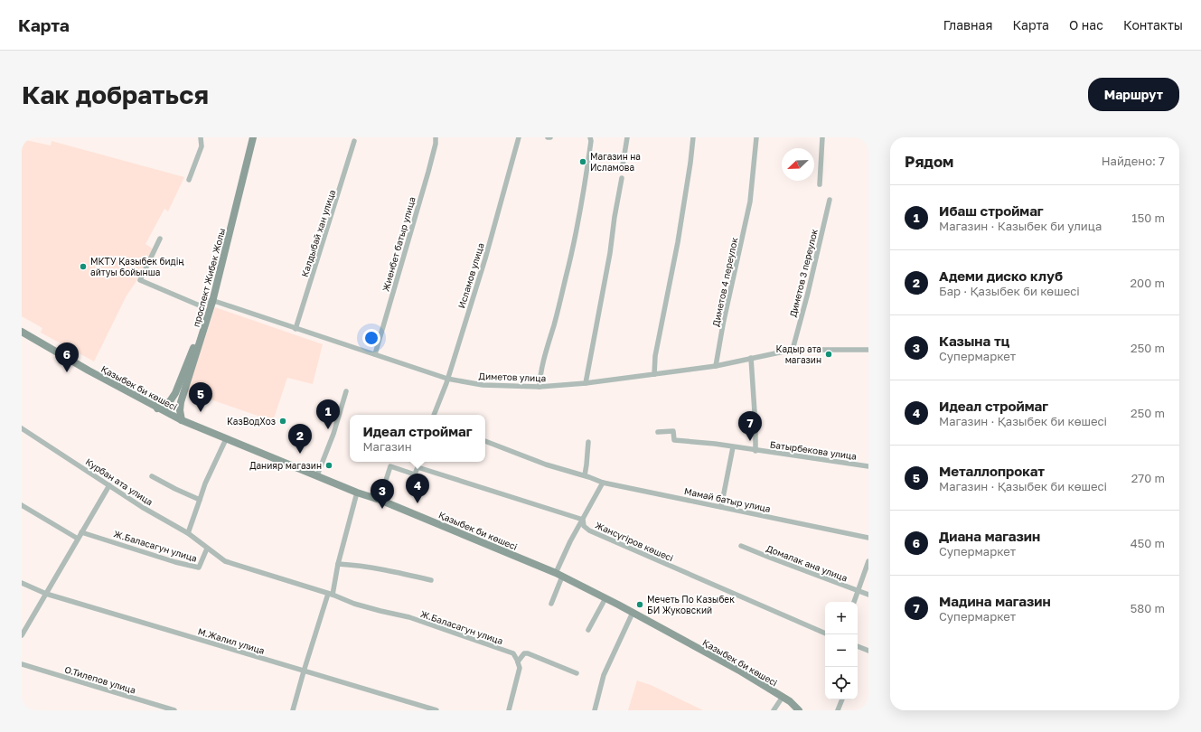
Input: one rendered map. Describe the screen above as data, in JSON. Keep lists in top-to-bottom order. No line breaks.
{"streets":{"main road":["проспект Жибек Жолы","Қазыбек би көшесі"],"street":["Калдыбай хан улица","Жиенбет батыр улица","Диметов 3 переулок","Исламов улица","Диметов 4 переулок","Диметов улица","Батырбекова улица","Курбан ата улица","Мамай батыр улица","Жансүгіров көшесі","Ж.Баласагун улица","Домалак ана улица","М.Жалил улица","О.Тилепов улица"]},"crossings":[["Калдыбай хан улица","Диметов улица"],["Жиенбет батыр улица","Диметов улица"],["Диметов 3 переулок","Диметов улица"],["Исламов улица","Диметов улица"],["проспект Жибек Жолы","Диметов улица"],["проспект Жибек Жолы","Қазыбек би көшесі"],["Диметов 4 переулок","Диметов улица"],["Курбан ата улица","Ж.Баласагун улица"]],"places":["Магазин на Исламова","МКТУ Қазыбек бидің айтуы бойынша","Кадыр ата магазин","КазВодХоз","Данияр магазин","Мечеть По Казыбек БИ Жуковский"],"north":"bottom left","page":{"header":"Карта","nav":["Главная","Карта","О нас","Контакты"],"buttons":"Маршрут","title":"Как добраться","heading":["Рядом","Найдено: 7"],"list":[{"mark":"1","name":"Ибаш строймаг","note":"Магазин · Казыбек би улица","value":"150 m"},{"mark":"2","name":"Адеми диско клуб","note":"Бар · Қазыбек би көшесі","value":"200 m"},{"mark":"3","name":"Казына тц","note":"Супермаркет","value":"250 m"},{"mark":"4","name":"Идеал строймаг","note":"Магазин · Қазыбек би көшесі","value":"250 m"},{"mark":"5","name":"Металлопрокат","note":"Магазин · Қазыбек би көшесі","value":"270 m"},{"mark":"6","name":"Диана магазин","note":"Супермаркет","value":"450 m"},{"mark":"7","name":"Мадина магазин","note":"Супермаркет","value":"580 m"}],"pins":["6","5","1","7","2","4","3"],"popup":["Идеал строймаг","Магазин"],"map_buttons":["+","−"]}}
